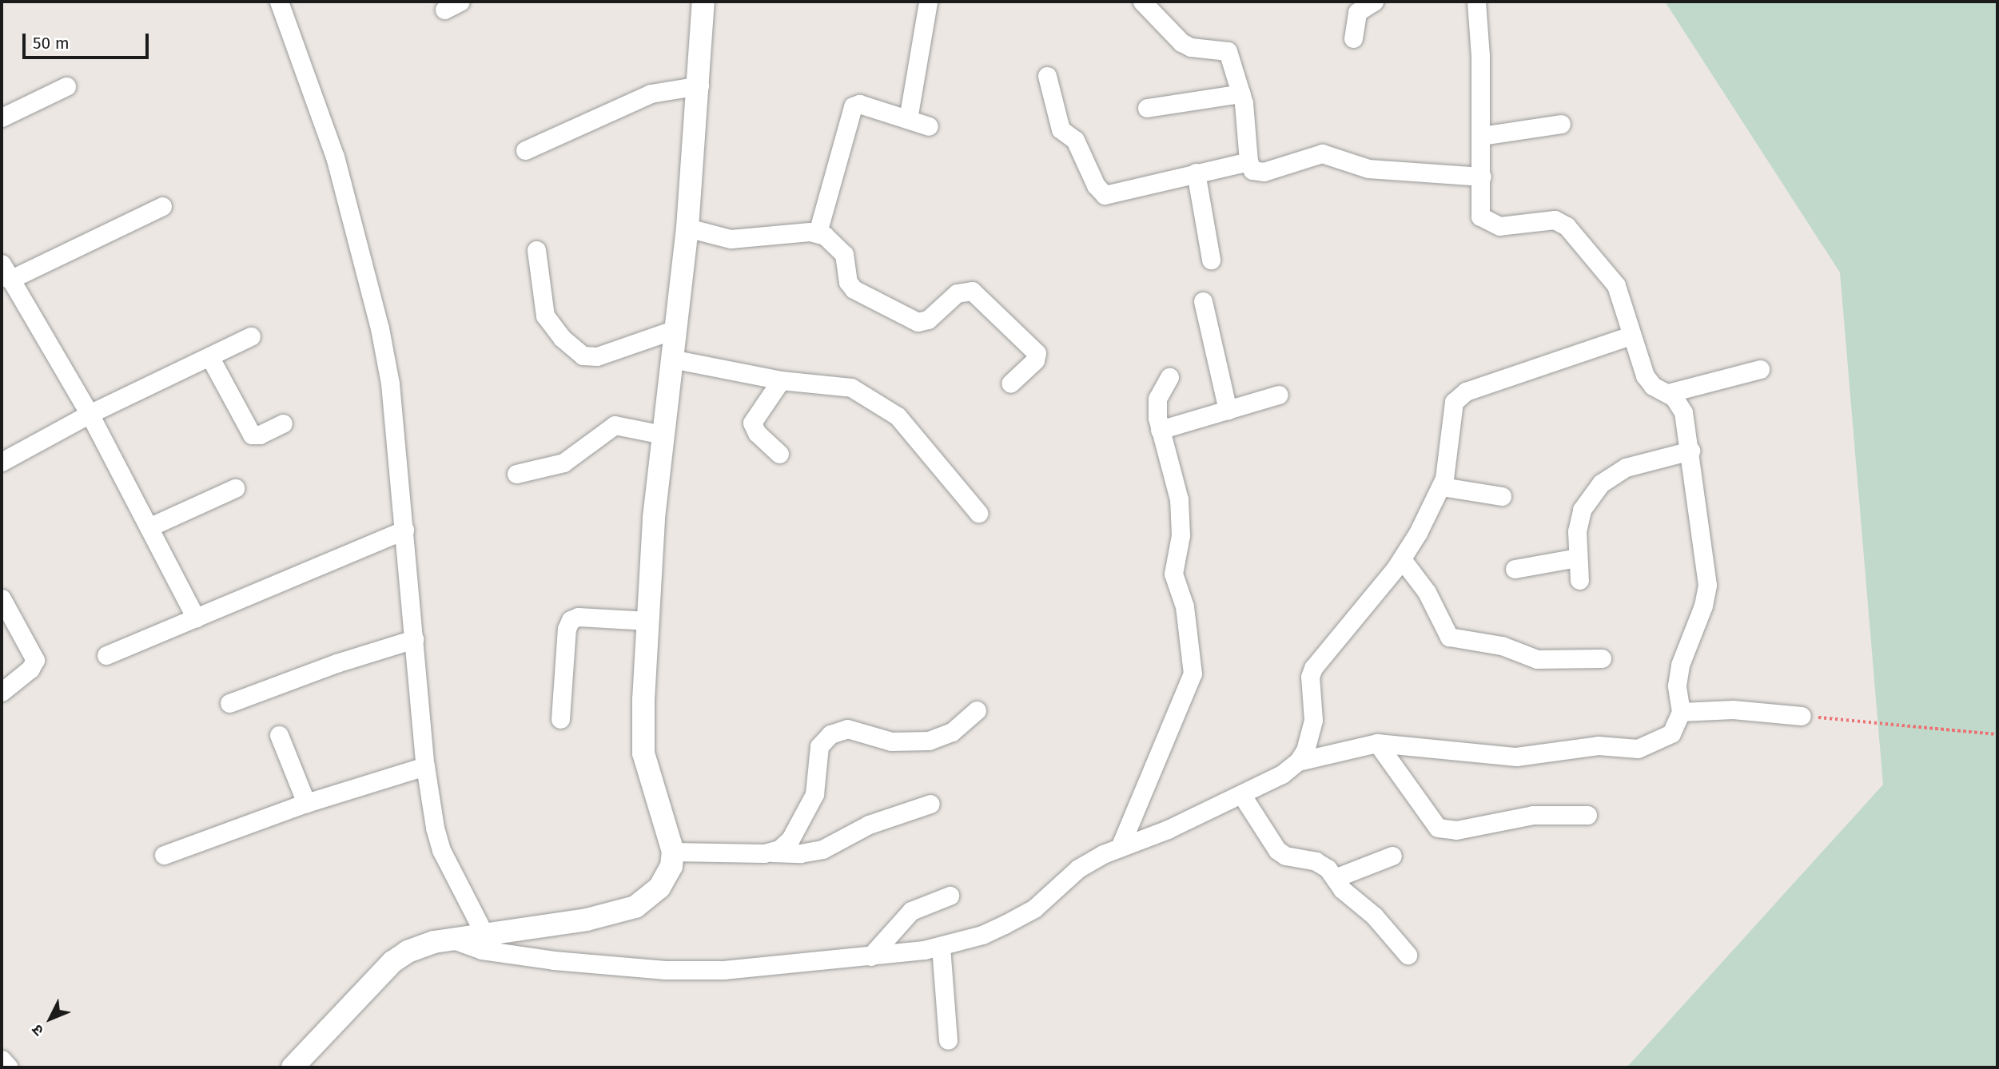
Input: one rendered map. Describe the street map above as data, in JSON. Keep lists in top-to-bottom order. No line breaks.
{"scale_bar":"50 m","north":"bottom left"}
